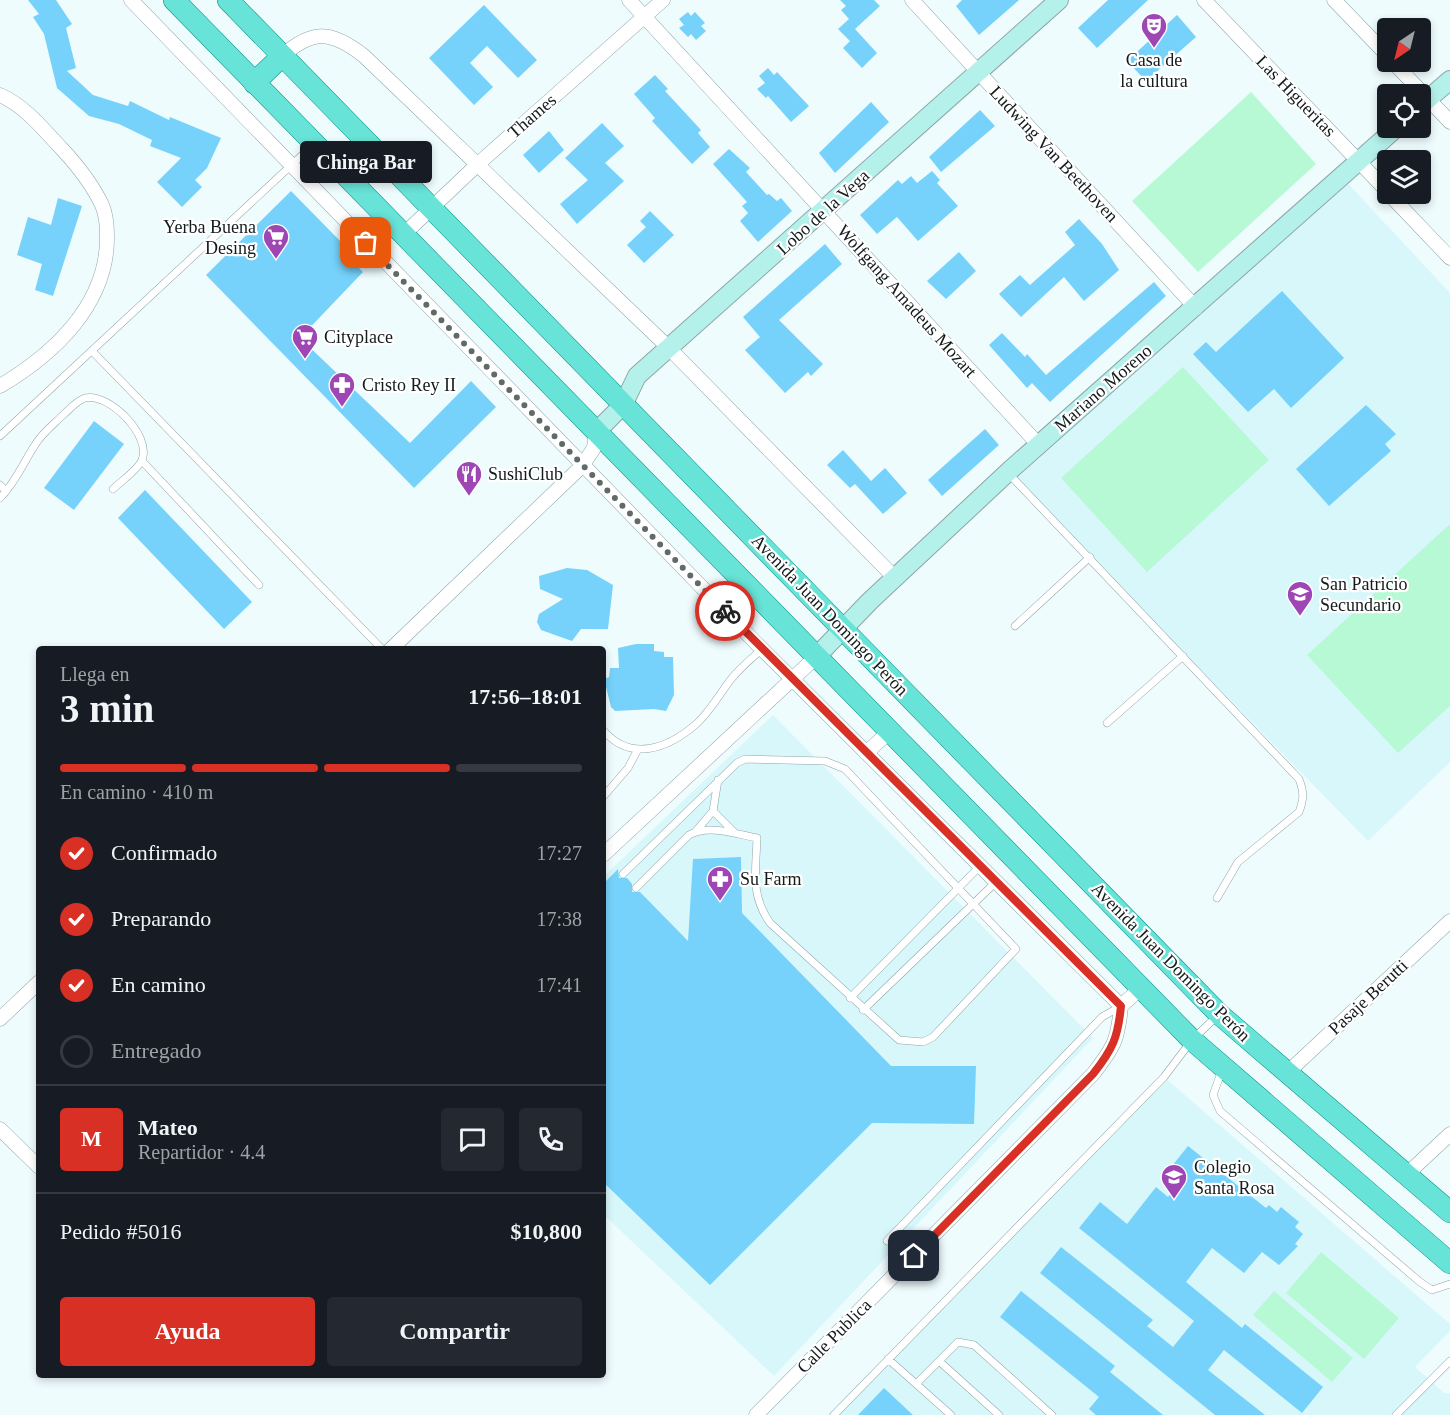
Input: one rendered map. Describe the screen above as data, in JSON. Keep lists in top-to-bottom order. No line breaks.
{"streets":{"main road":["Avenida Juan Domingo Perón"],"street":["Las Higueritas","Thames","Ludwing Van Beethoven","Lobo de la Vega","Wolfgang Amadeus Mozart","Mariano Moreno","Pasaje Berutti","Calle Publica"]},"crossings":[["Las Higueritas","Mariano Moreno"],["Thames","Wolfgang Amadeus Mozart"],["Thames","Avenida Juan Domingo Perón"],["Ludwing Van Beethoven","Lobo de la Vega"],["Ludwing Van Beethoven","Mariano Moreno"],["Lobo de la Vega","Wolfgang Amadeus Mozart"],["Lobo de la Vega","Avenida Juan Domingo Perón"],["Wolfgang Amadeus Mozart","Mariano Moreno"],["Mariano Moreno","Avenida Juan Domingo Perón"],["Avenida Juan Domingo Perón","Pasaje Berutti"]],"places":{"theatre":["Casa de la cultura"],"other":["Chinga Bar"],"supermarket":["Yerba Buena Desing","Cityplace"],"pharmacy":["Cristo Rey II","Su Farm"],"restaurant":["SushiClub"],"school or university":["San Patricio Secundario","Colegio Santa Rosa"]},"north":"bottom left","page":{"bubble":"Chinga Bar","heading":["3 min","Llega en","17:56–18:01"],"panel":["Mateo","Repartidor · 4.4","Pedido #5016","$10,800"],"bar":"En camino · 410 m","list":[["Confirmado","17:27"],["Preparando","17:38"],["En camino","17:41"],"Entregado"],"round":"M","buttons":["Ayuda","Compartir"]}}
